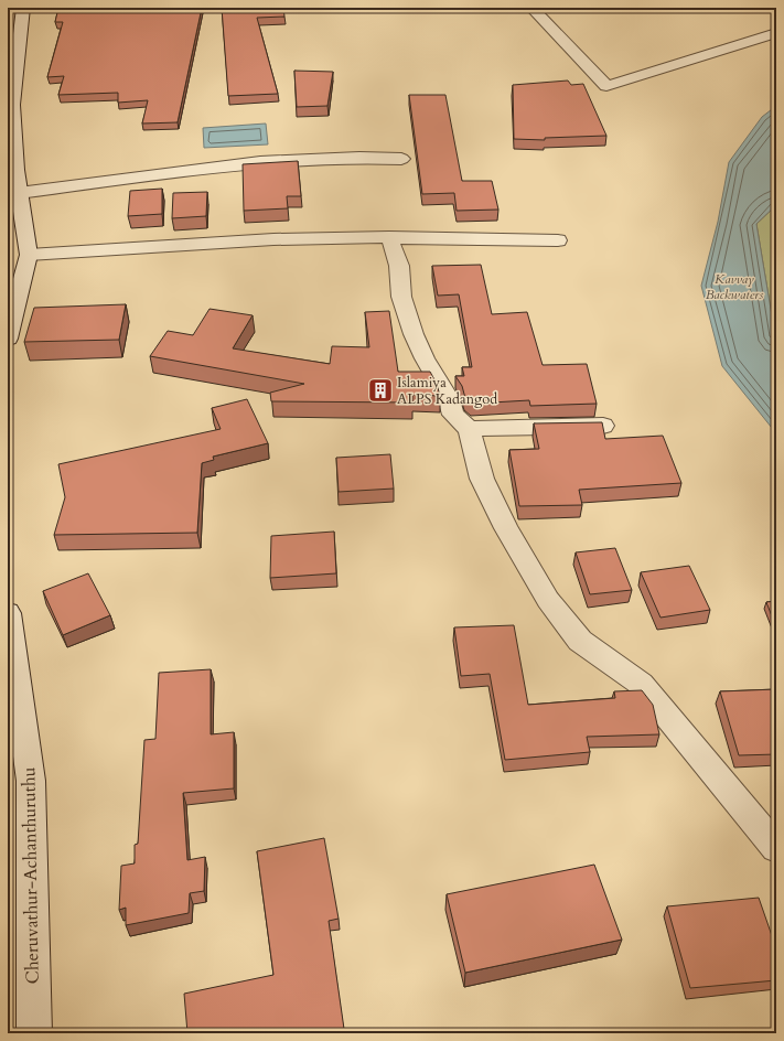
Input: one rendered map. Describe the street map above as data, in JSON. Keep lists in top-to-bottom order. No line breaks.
{"streets":{"street":["Cheruvathur-Achanthuruthu"]},"water":["Kavvay Backwaters"],"places":{"building":["Islamiya ALPS Kadangod"]}}
